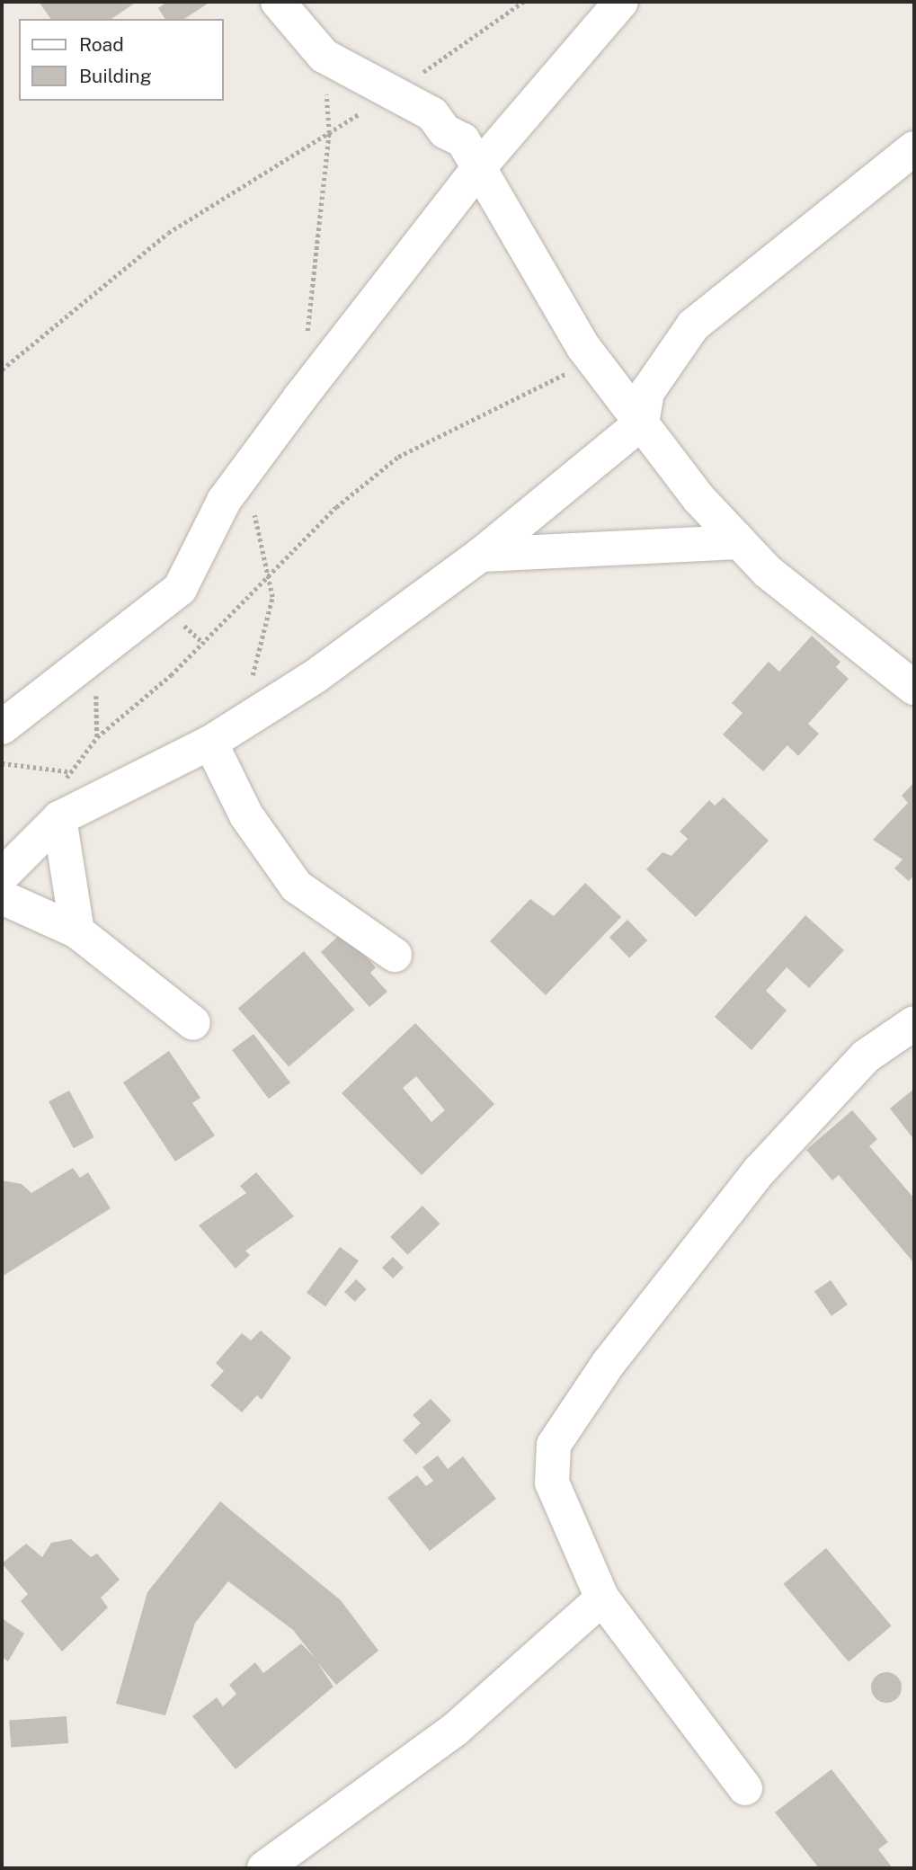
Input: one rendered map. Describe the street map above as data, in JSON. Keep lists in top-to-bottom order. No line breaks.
{"legend":["Road","Building"]}
